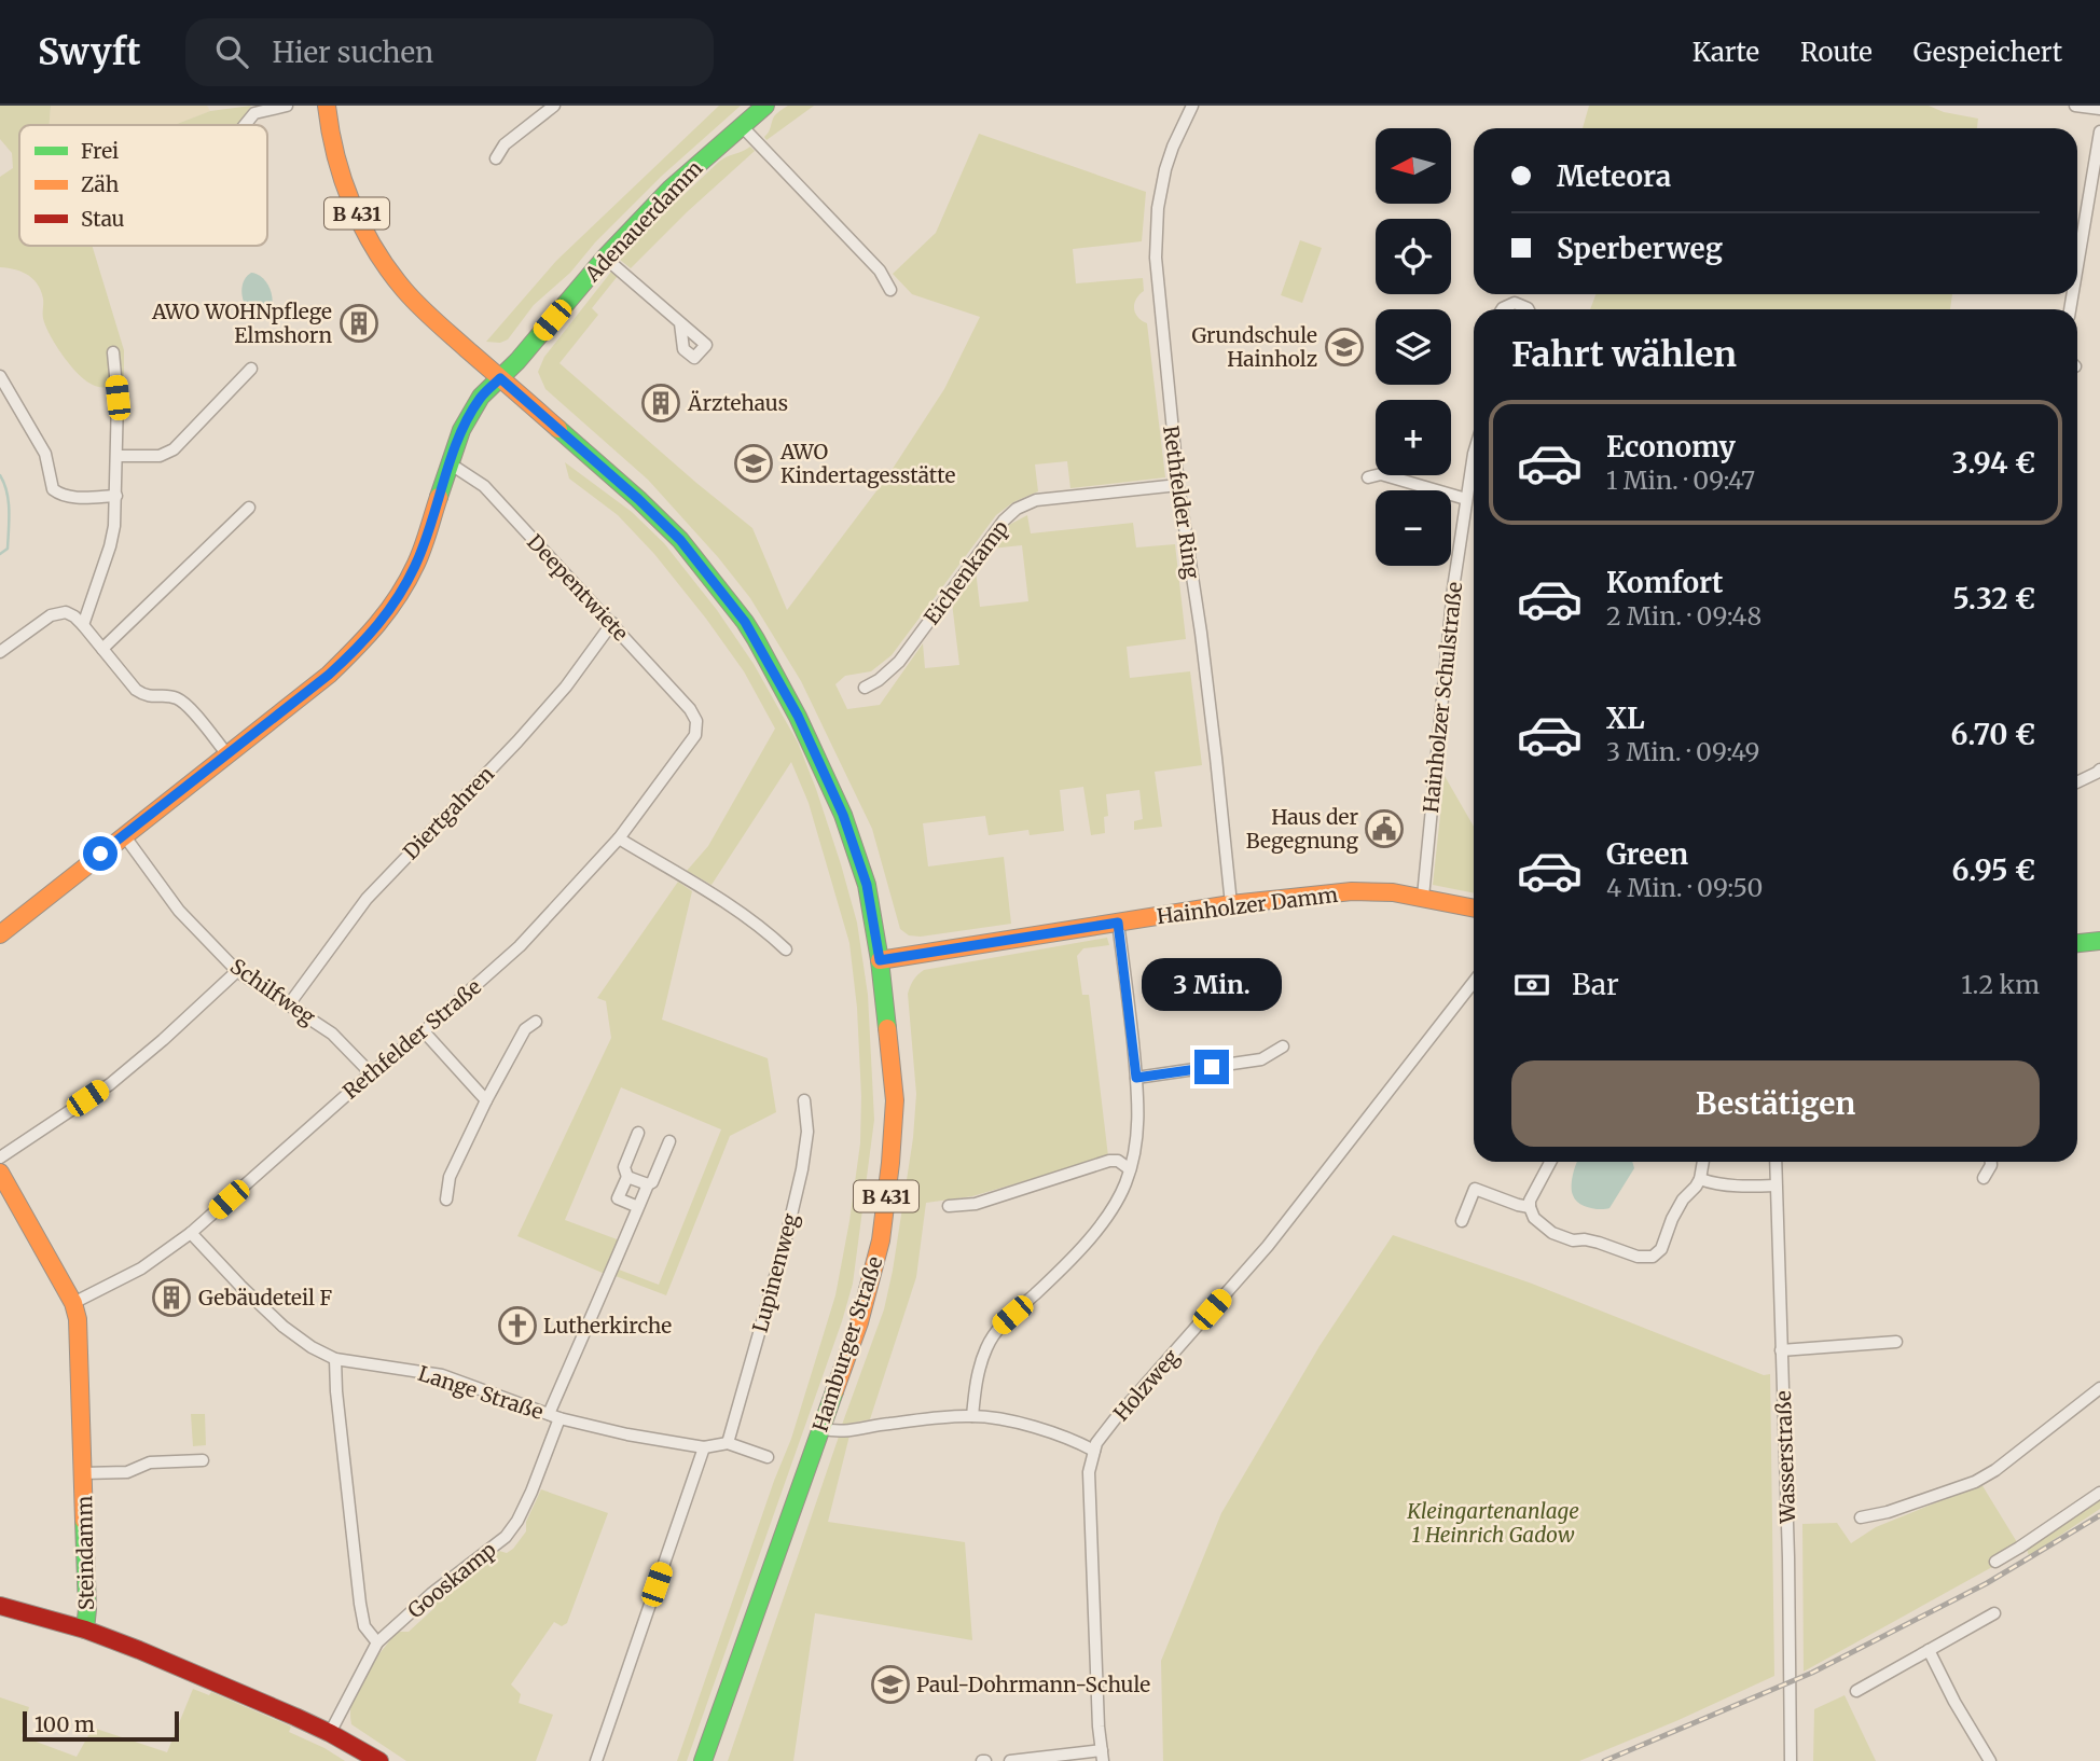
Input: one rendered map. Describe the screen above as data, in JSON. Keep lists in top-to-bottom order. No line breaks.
{"streets":{"street":["B 431","Adenauerdamm","Rethfelder Ring","Eichenkamp","Deepentwiete","Hainholzer Schulstraße","Diertgahren","Hainholzer Damm","Schilfweg","Rethfelder Straße","Lupinenweg","Hamburger Straße","Holzweg","Lange Straße","Wasserstraße","Steindamm","Gooskamp"]},"crossings":[["Adenauerdamm","Deepentwiete"],["Adenauerdamm","Schilfweg"],["Adenauerdamm","Hamburger Straße"],["Rethfelder Ring","Eichenkamp"],["Rethfelder Ring","Hainholzer Damm"],["Deepentwiete","Diertgahren"],["Deepentwiete","Rethfelder Straße"],["Hainholzer Schulstraße","Hainholzer Damm"],["Diertgahren","Schilfweg"],["Hainholzer Damm","Hamburger Straße"],["Schilfweg","Rethfelder Straße"],["Rethfelder Straße","Lange Straße"],["Rethfelder Straße","Steindamm"],["Lupinenweg","Lange Straße"],["Lange Straße","Gooskamp"],["Steindamm","Gooskamp"]],"parks":["Kleingartenanlage 1 Heinrich Gadow"],"places":{"building":["AWO WOHNpflege Elmshorn","Ärztehaus","Gebäudeteil F"],"school or university":["Grundschule Hainholz","AWO Kindertagesstätte","Paul-Dohrmann-Schule"],"public building":["Haus der Begegnung"],"church":["Lutherkirche"]},"legend":["Frei","Zäh","Stau"],"scale_bar":"100 m","north":"left","page":{"header":"Swyft","search":"Hier suchen","nav":["Karte","Route","Gespeichert"],"map_buttons":["+","−"],"banner":["Meteora","Sperberweg"],"heading":"Fahrt wählen","list":[{"name":"Economy","note":"1 Min. · 09:47","value":"3.94 €"},{"name":"Komfort","note":"2 Min. · 09:48","value":"5.32 €"},{"name":"XL","note":"3 Min. · 09:49","value":"6.70 €"},{"name":"Green","note":"4 Min. · 09:50","value":"6.95 €"}],"pay":["Bar","1.2 km"],"bubble":"3 Min.","buttons":"Bestätigen","scale":"100 m"}}
